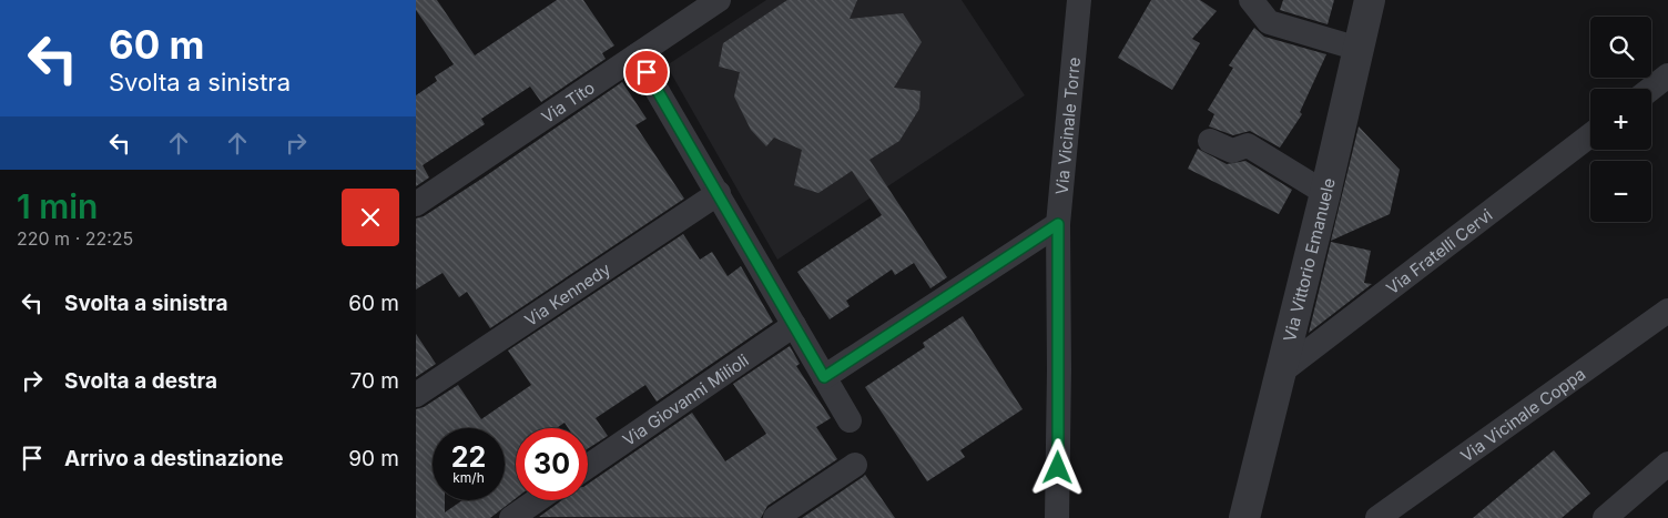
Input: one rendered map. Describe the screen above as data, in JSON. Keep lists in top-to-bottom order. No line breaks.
{"streets":{"street":["Via Tito","Via Vicinale Torre","Via Fratelli Cervi","Via Vittorio Emanuele","Via Kennedy","Via Giovanni Milioli","Via Vicinale Coppa"]},"crossings":[["Via Fratelli Cervi","Via Vittorio Emanuele"]],"page":{"turn":["60 m","Svolta a sinistra"],"map_buttons":["+","−"],"heading":["1 min","220 m · 22:25"],"list":[{"name":"Svolta a sinistra","value":"60 m"},{"name":"Svolta a destra","value":"70 m"},{"name":"Arrivo a destinazione","value":"90 m"}],"speed":"22 km/h","limit":"30"}}
